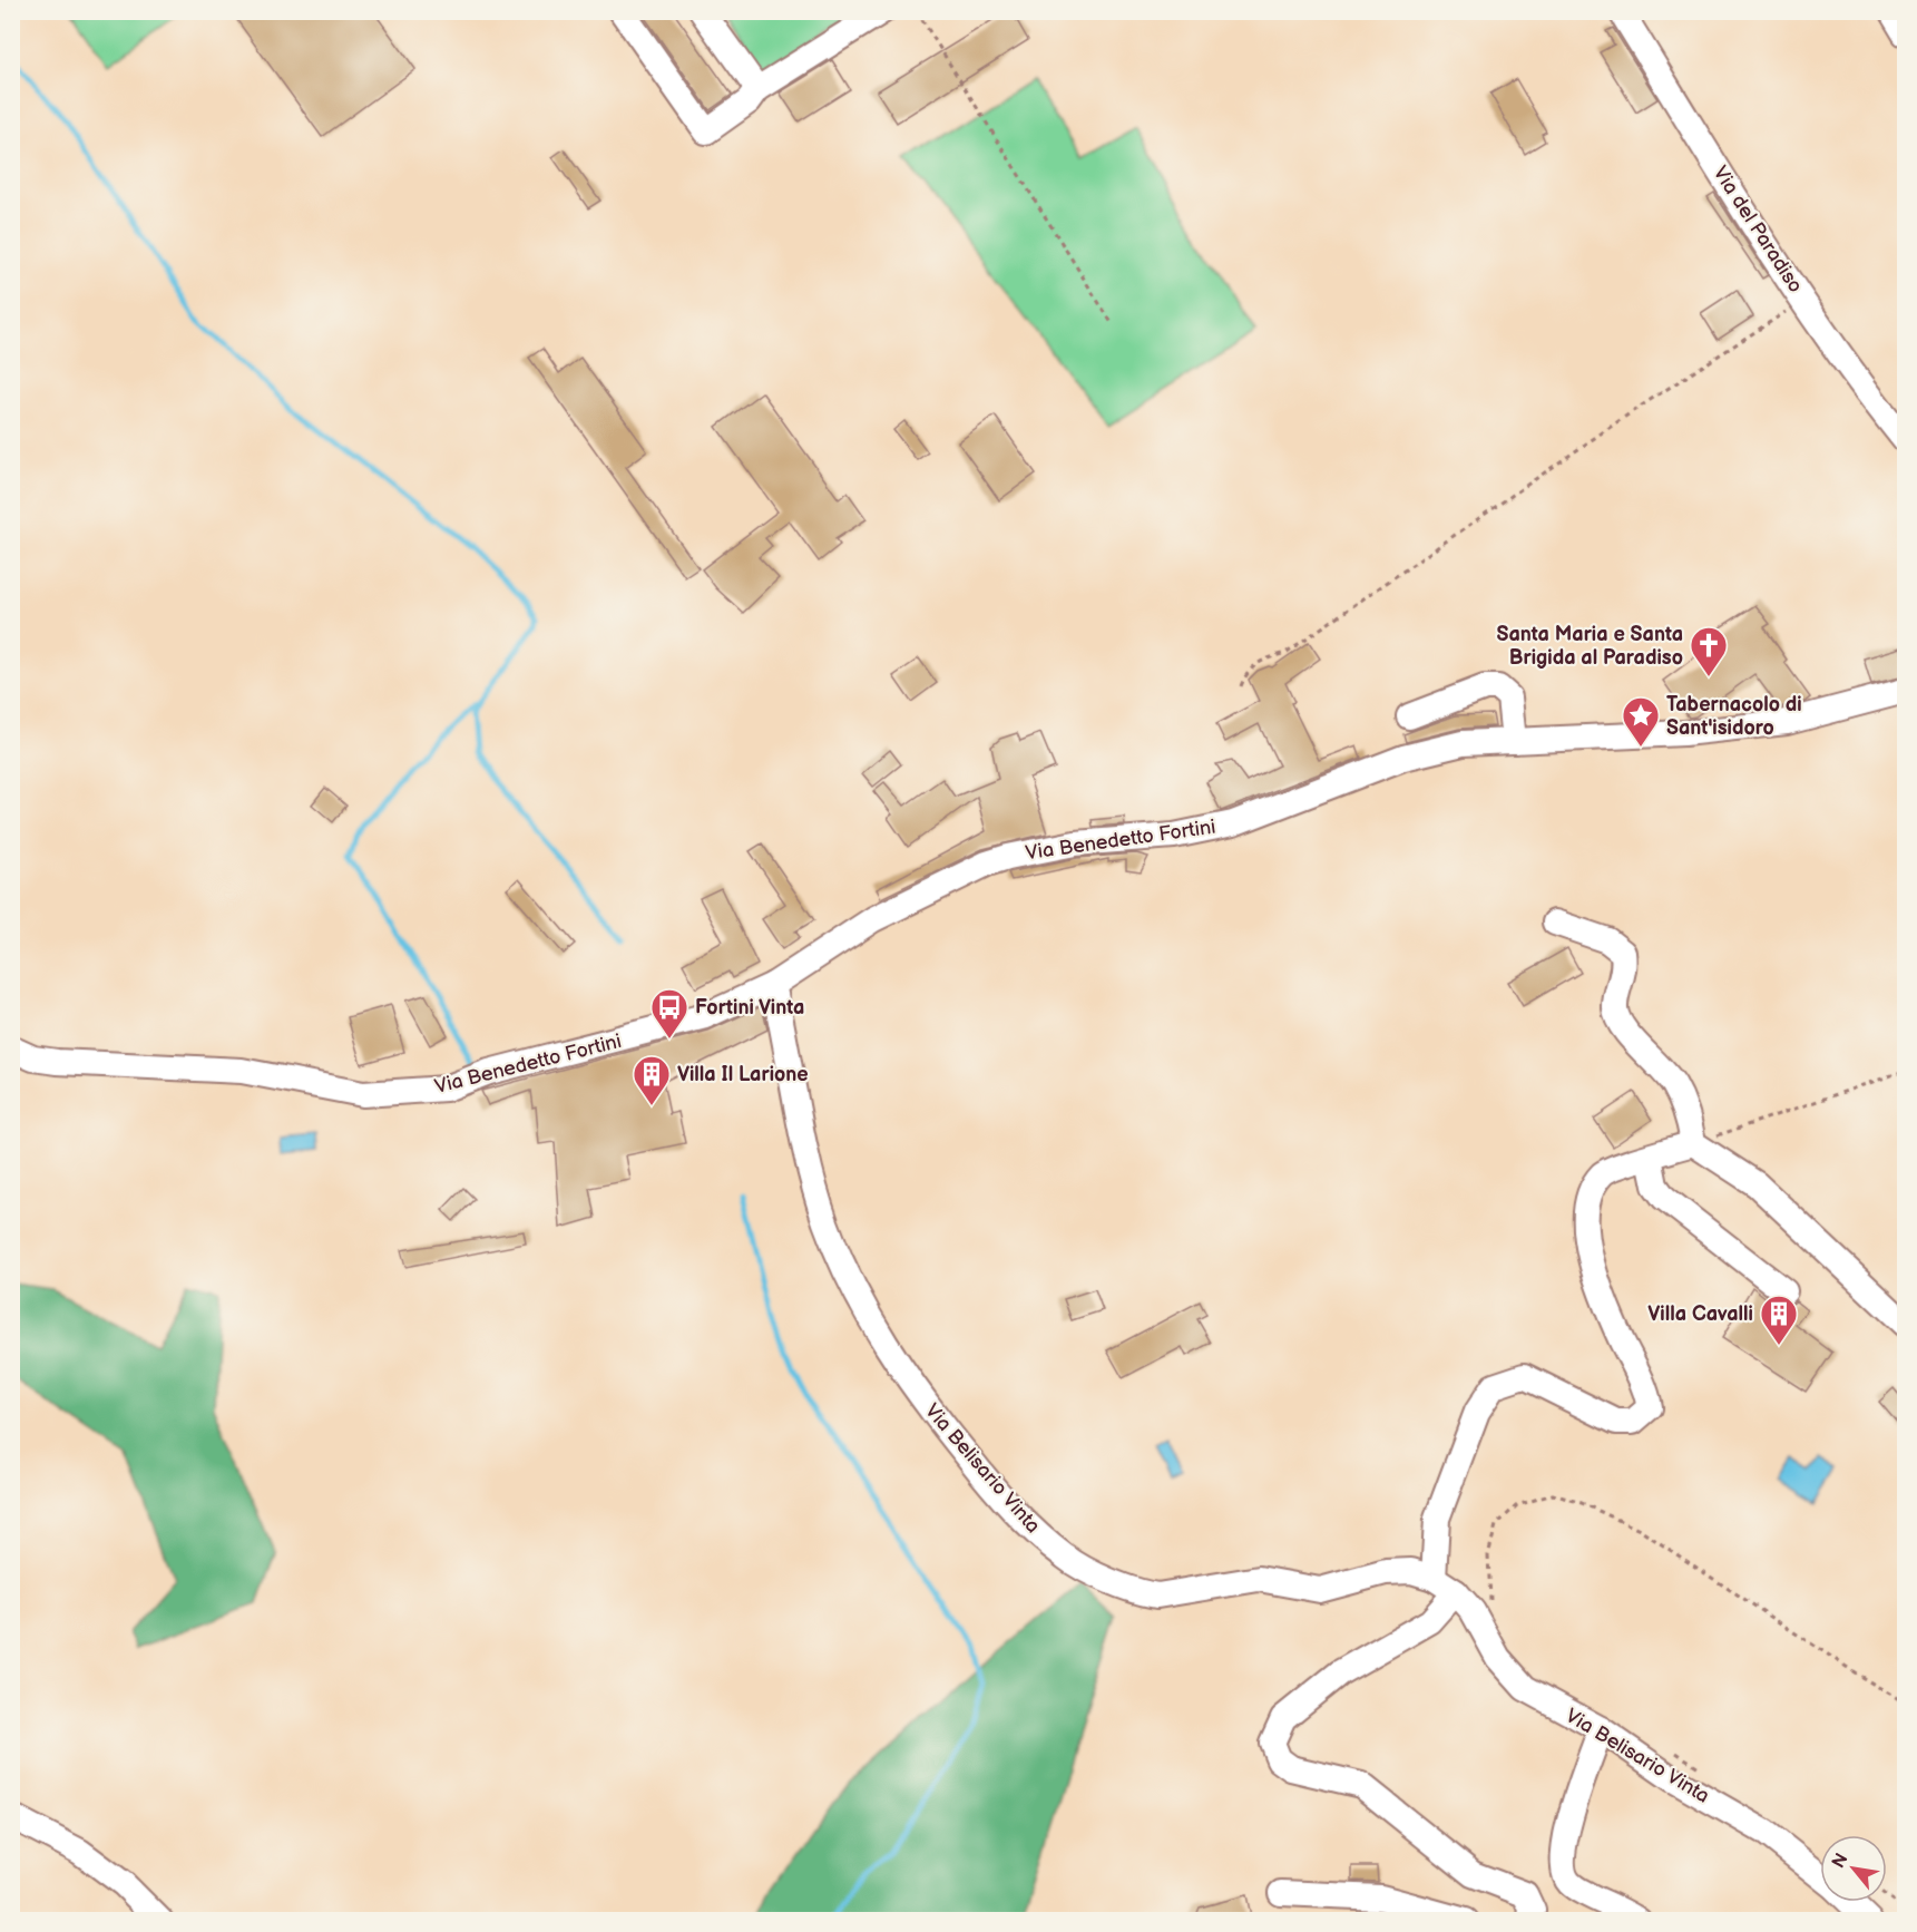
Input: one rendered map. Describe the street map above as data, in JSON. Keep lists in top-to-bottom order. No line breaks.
{"streets":{"street":["Via del Paradiso","Via Benedetto Fortini","Via Belisario Vinta"]},"crossings":[["Via Benedetto Fortini","Via Belisario Vinta"]],"places":{"church":["Santa Maria e Santa Brigida al Paradiso"],"place":["Tabernacolo di Sant'isidoro"],"bus stop":["Fortini Vinta"],"building":["Villa Il Larione","Villa Cavalli"]},"north":"top left"}
